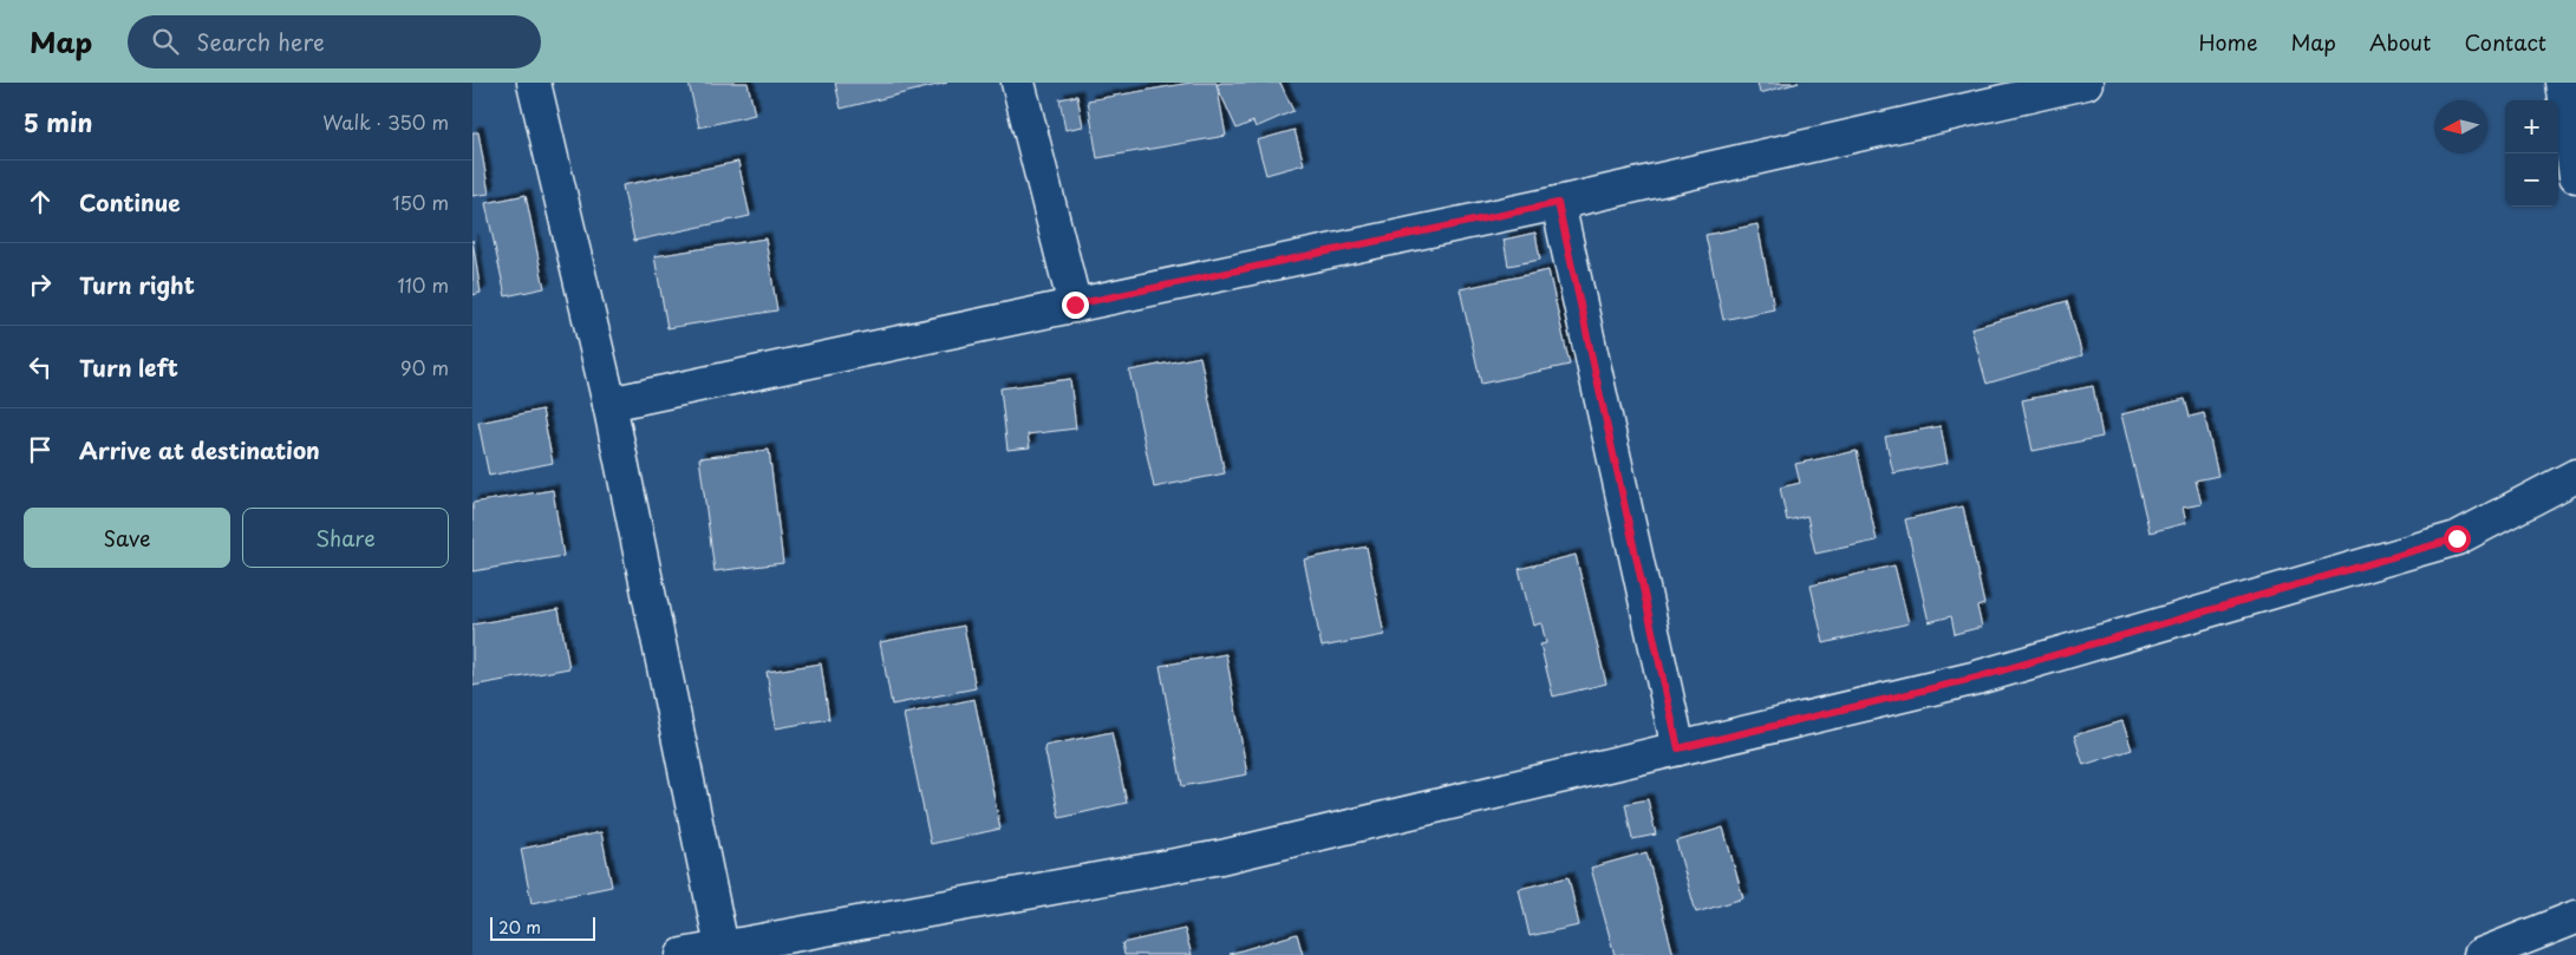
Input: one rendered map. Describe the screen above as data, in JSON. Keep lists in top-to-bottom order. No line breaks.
{"scale_bar":"20 m","north":"left","page":{"header":"Map","search":"Search here","nav":["Home","Map","About","Contact"],"heading":["5 min","Walk · 350 m"],"map_buttons":["+","−"],"list":[["Continue","150 m"],["Turn right","110 m"],["Turn left","90 m"],"Arrive at destination"],"buttons":["Save","Share"],"scale":"20 m"}}
